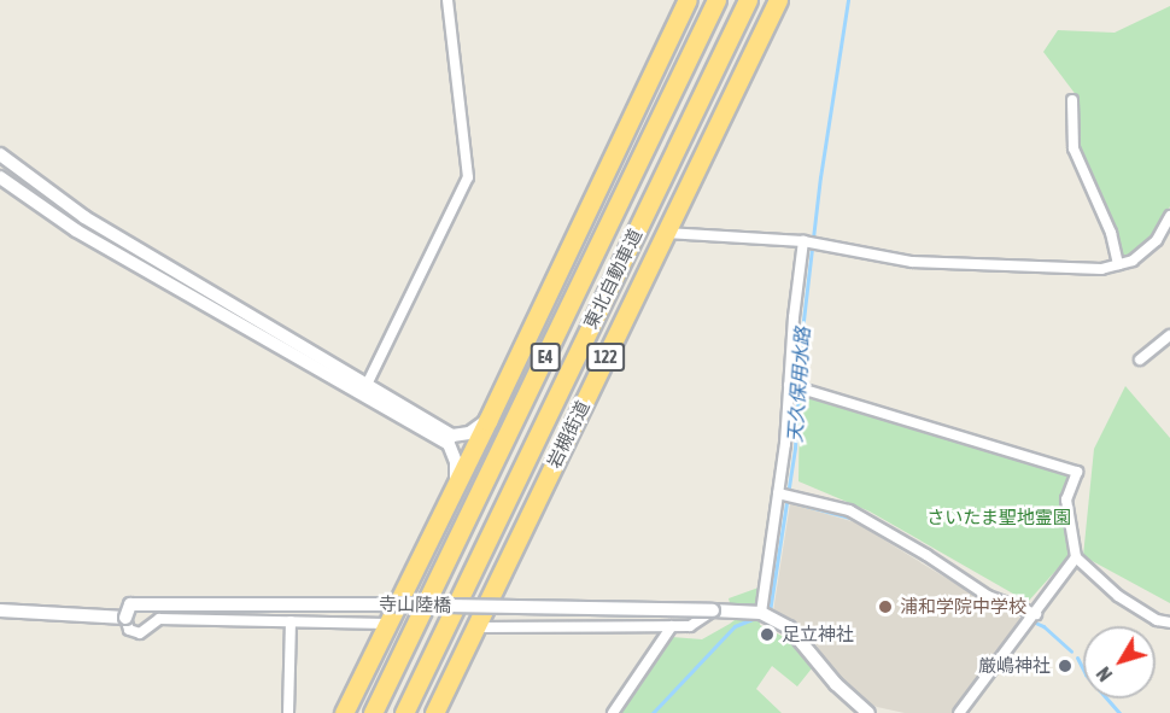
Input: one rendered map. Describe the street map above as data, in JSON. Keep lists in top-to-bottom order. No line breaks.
{"streets":{"highway":["東北自動車道","E4","122","岩槻街道"],"street":["寺山陸橋"]},"water":["天久保用水路"],"parks":["さいたま聖地霊園"],"places":["浦和学院中学校","足立神社","厳嶋神社"],"north":"bottom left"}
